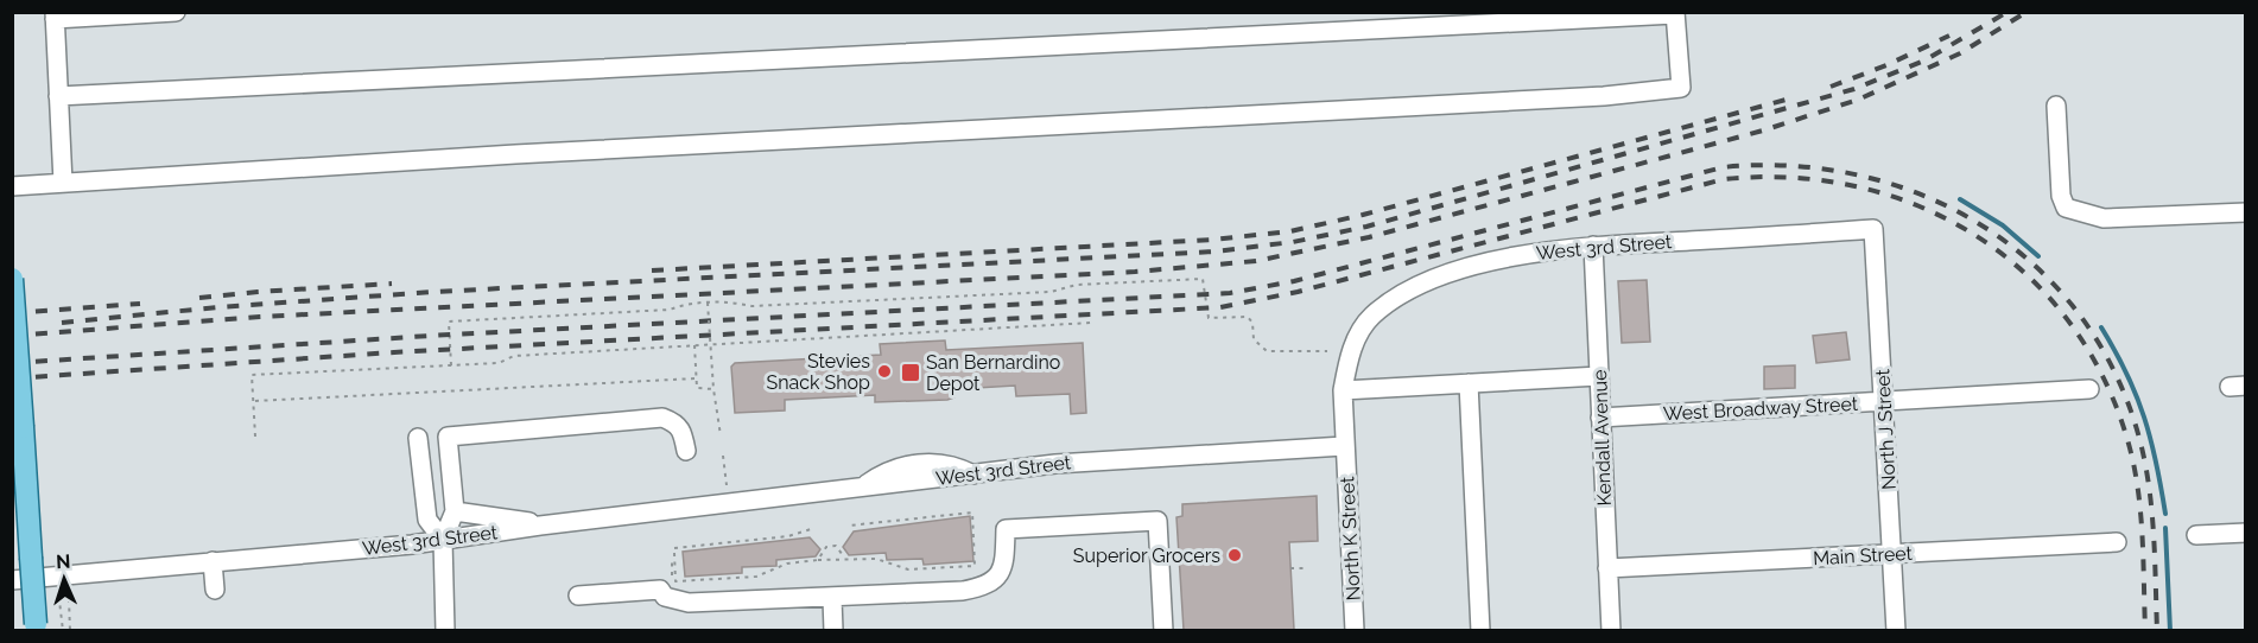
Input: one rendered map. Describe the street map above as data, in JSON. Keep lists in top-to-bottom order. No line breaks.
{"streets":{"street":["West 3rd Street","West Broadway Street","North J Street","Kendall Avenue","North K Street","Main Street"]},"crossings":[["West 3rd Street","North J Street"],["West 3rd Street","Kendall Avenue"],["West 3rd Street","North K Street"],["West Broadway Street","North J Street"],["West Broadway Street","Kendall Avenue"],["North J Street","Main Street"],["Kendall Avenue","Main Street"]],"places":{"other":["Stevies Snack Shop","Superior Grocers"],"transit":["San Bernardino Depot"]},"north":"top"}
